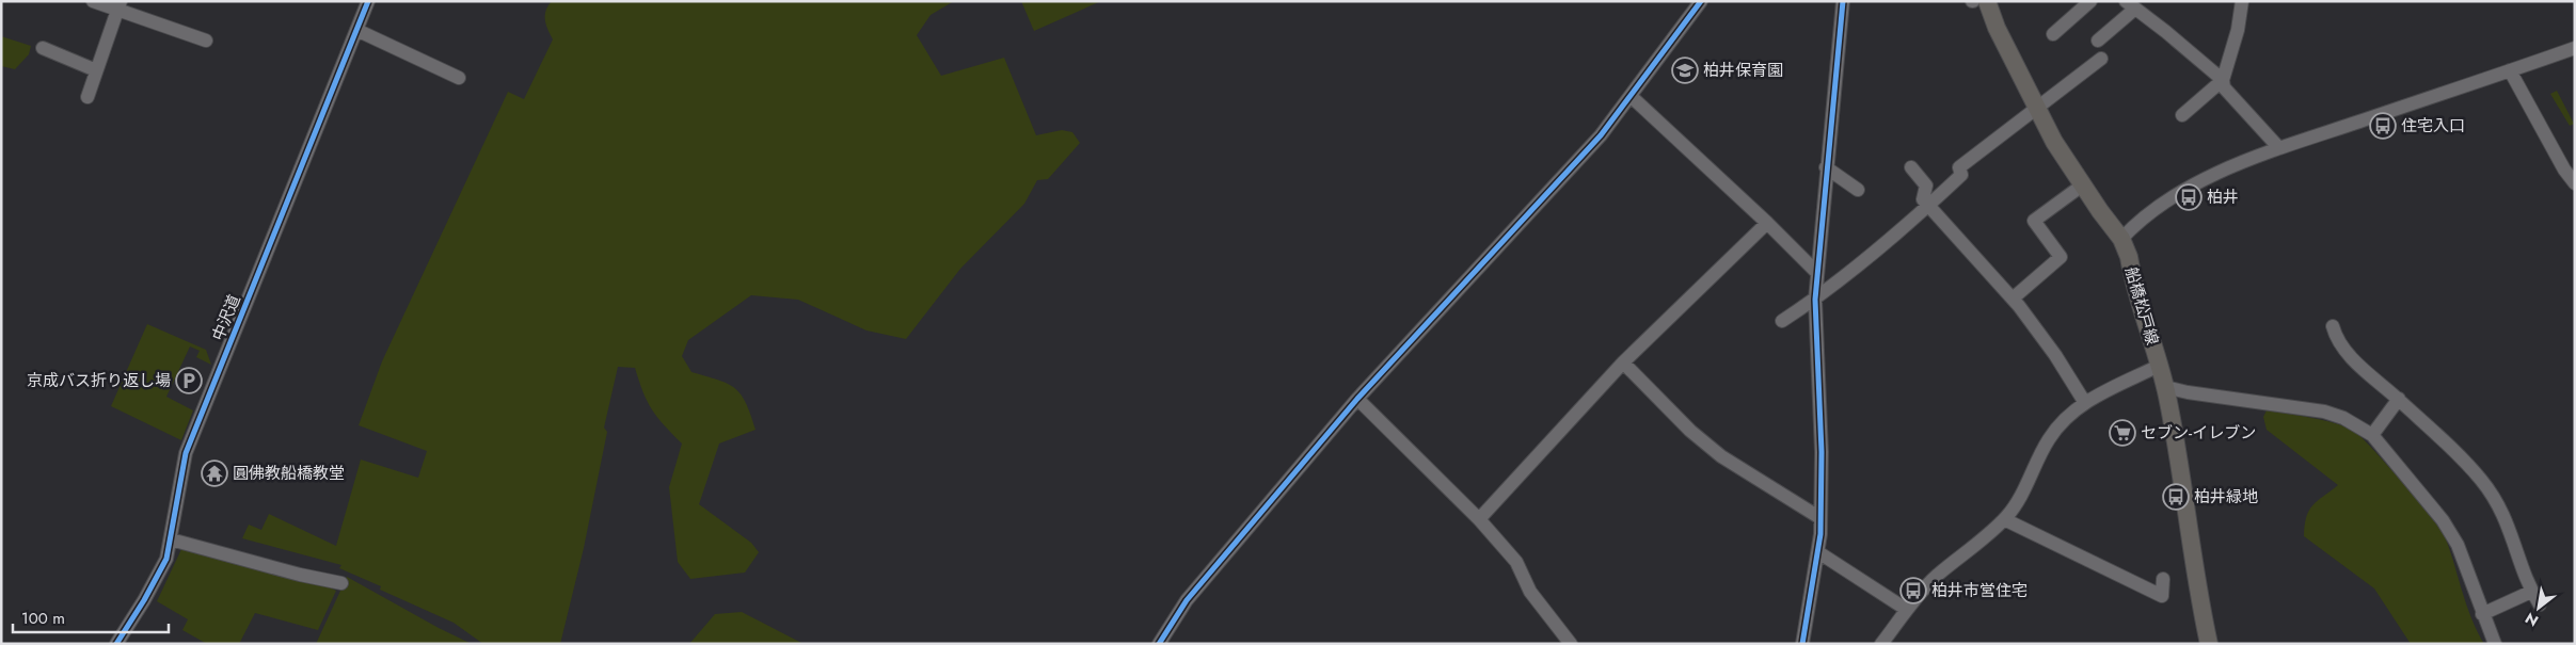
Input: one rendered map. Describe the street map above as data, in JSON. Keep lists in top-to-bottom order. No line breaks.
{"streets":{"main road":["船橋松戸線"],"street":["中沢道"]},"places":{"school or university":["柏井保育園"],"bus stop":["住宅入口","柏井","柏井緑地","柏井市営住宅"],"parking":["京成バス折り返し場"],"supermarket":["セブン-イレブン"],"temple":["圓佛教船橋教堂"]},"scale_bar":"100 m","north":"bottom left"}
